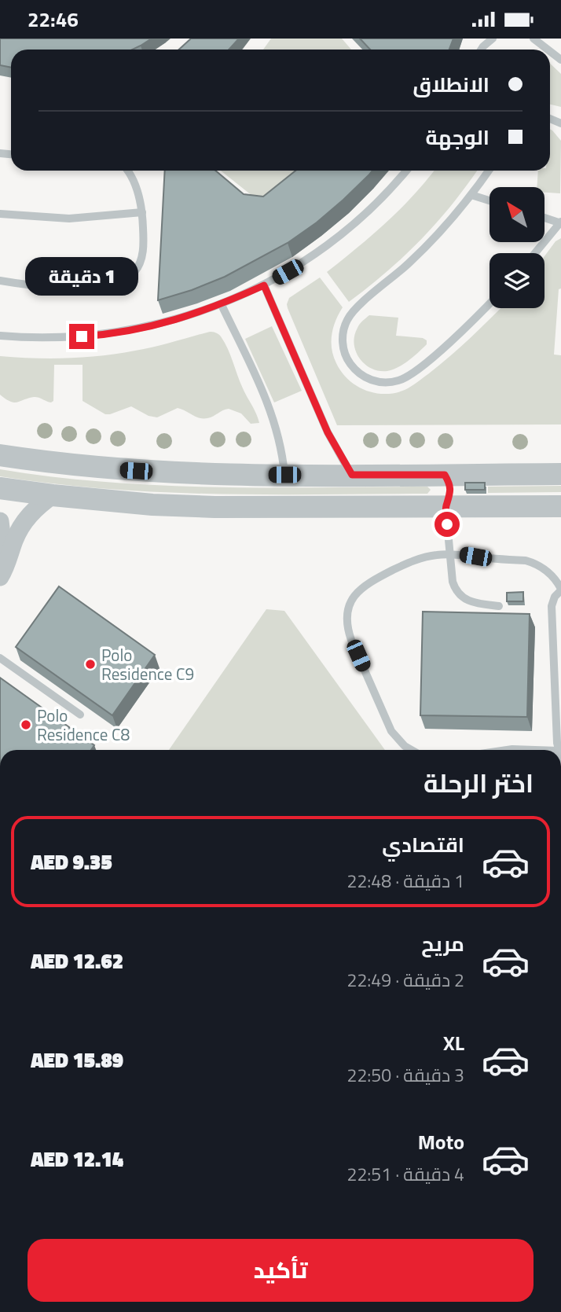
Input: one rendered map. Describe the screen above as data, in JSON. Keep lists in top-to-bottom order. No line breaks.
{"places":["Polo Residence C9","Polo Residence C8"],"north":"top left","page":{"status":"22:46","banner":["الانطلاق","الوجهة"],"bubble":"1 دقيقة","heading":"اختر الرحلة","list":[{"name":"اقتصادي","note":"1 دقيقة · 22:48","value":"AED 9.35"},{"name":"مريح","note":"2 دقيقة · 22:49","value":"AED 12.62"},{"name":"XL","note":"3 دقيقة · 22:50","value":"AED 15.89"},{"name":"Moto","note":"4 دقيقة · 22:51","value":"AED 12.14"}],"buttons":"تأكيد"}}
